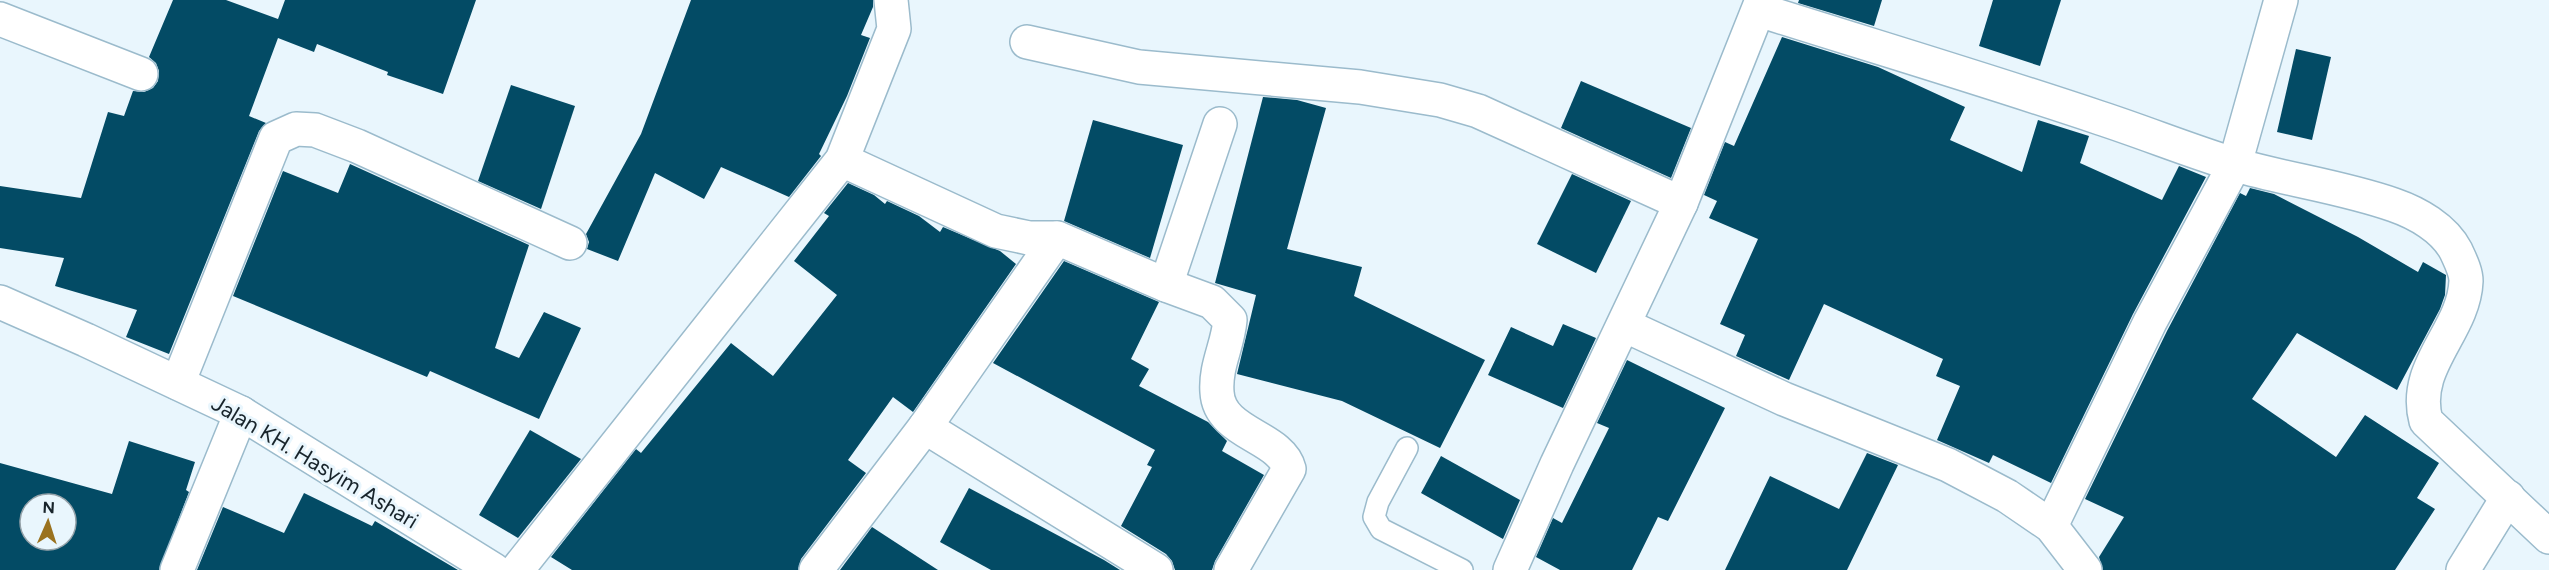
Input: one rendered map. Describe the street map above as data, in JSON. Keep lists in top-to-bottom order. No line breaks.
{"streets":{"street":["Jalan KH. Hasyim Ashari"]},"north":"top"}
